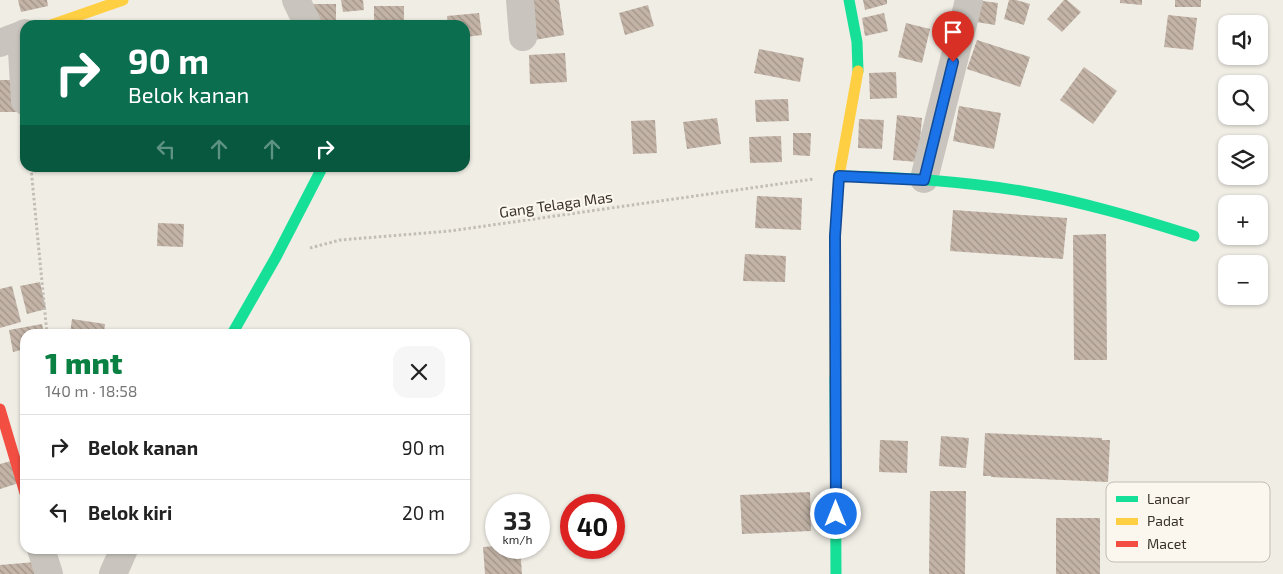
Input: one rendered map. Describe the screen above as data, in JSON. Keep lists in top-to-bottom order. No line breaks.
{"streets":{"path":["Gang Telaga Mas"]},"legend":["Lancar","Padat","Macet"],"page":{"map_buttons":["+","−"],"turn":["90 m","Belok kanan"],"heading":["1 mnt","140 m · 18:58"],"list":[{"name":"Belok kanan","value":"90 m"},{"name":"Belok kiri","value":"20 m"}],"speed":"33 km/h","limit":"40"}}
